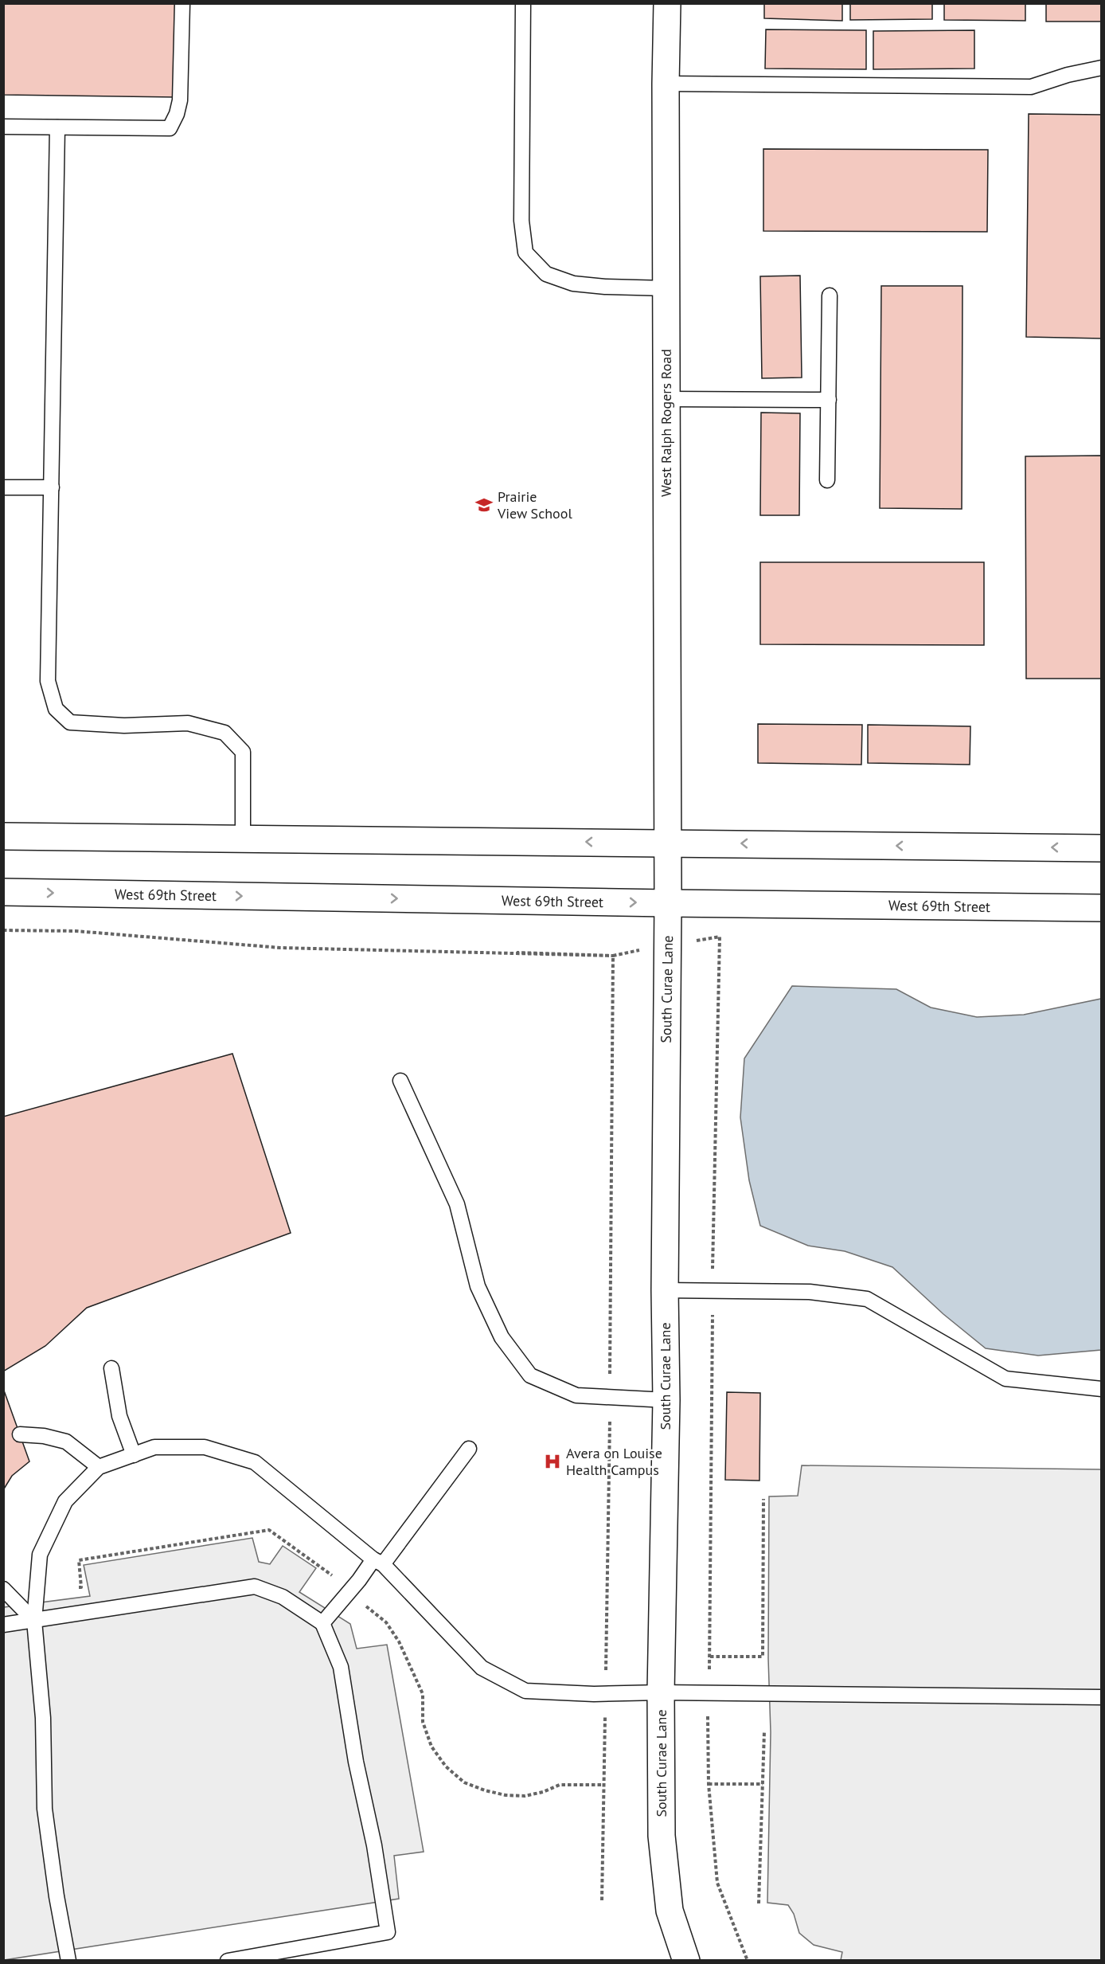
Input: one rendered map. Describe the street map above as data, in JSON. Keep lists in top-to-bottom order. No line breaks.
{"streets":{"main road":["West Ralph Rogers Road","West 69th Street","South Curae Lane"]},"crossings":[["West Ralph Rogers Road","West 69th Street"],["West Ralph Rogers Road","South Curae Lane"],["West 69th Street","South Curae Lane"]],"places":{"school or university":["Prairie View School"],"hospital":["Avera on Louise Health Campus"]}}
